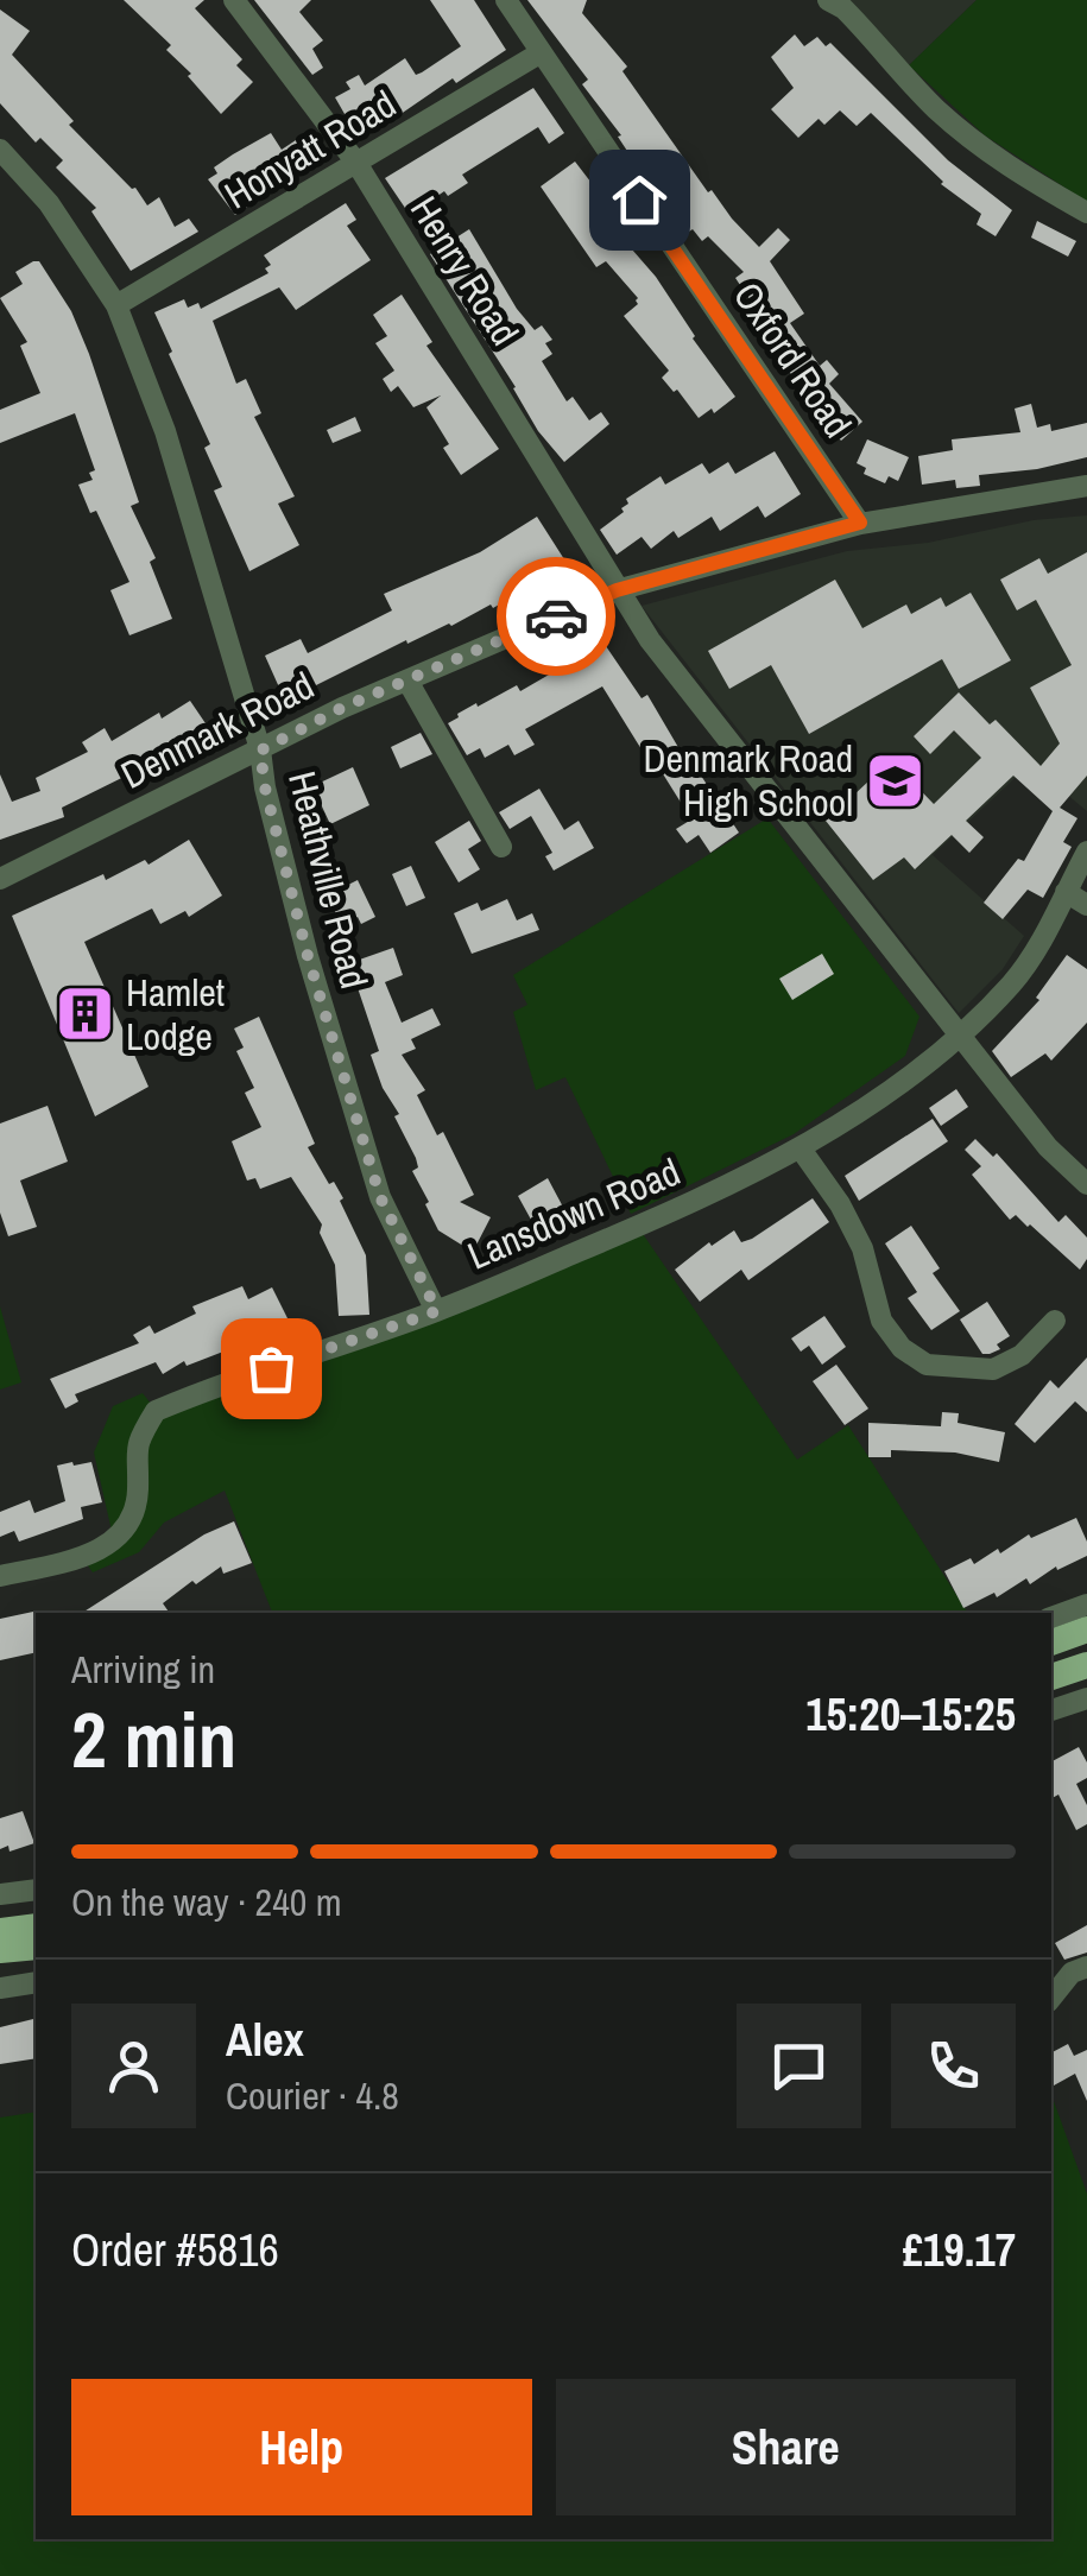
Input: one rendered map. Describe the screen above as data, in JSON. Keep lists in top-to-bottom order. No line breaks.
{"streets":{"street":["Honyatt Road","Henry Road","Oxford Road","Denmark Road","Heathville Road","Lansdown Road"]},"crossings":[["Honyatt Road","Henry Road"],["Honyatt Road","Oxford Road"],["Honyatt Road","Heathville Road"],["Henry Road","Denmark Road"],["Henry Road","Lansdown Road"],["Oxford Road","Denmark Road"],["Denmark Road","Heathville Road"],["Heathville Road","Lansdown Road"]],"places":{"school or university":["Denmark Road High School"],"building":["Hamlet Lodge"]},"page":{"heading":["2 min","Arriving in","15:20–15:25"],"panel":["Alex","Courier · 4.8","Order #5816","£19.17"],"bar":"On the way · 240 m","buttons":["Help","Share"]}}
